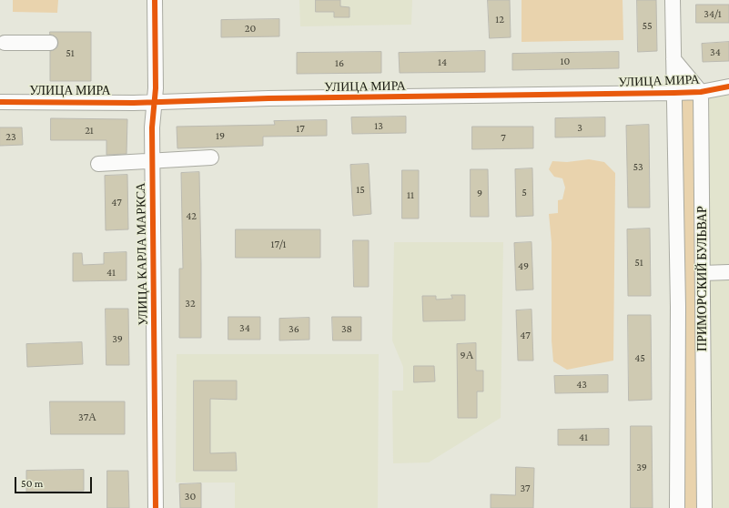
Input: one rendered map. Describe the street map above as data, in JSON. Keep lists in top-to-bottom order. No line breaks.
{"streets":{"street":["УЛИЦА МИРА","УЛИЦА КАРЛА МАРКСА","ПРИМОРСКИЙ БУЛЬВАР"]},"crossings":[["УЛИЦА МИРА","УЛИЦА КАРЛА МАРКСА"],["УЛИЦА МИРА","ПРИМОРСКИЙ БУЛЬВАР"]],"house_numbers":["34/1","12","55","20","34","51","10","14","16","13","3","17","21","19","23","7","53","15","5","9","11","47","42","17/1","51","49","41","32","34","36","38","47","39","9А","45","43","37А","41","39","37","30"],"scale_bar":"50 m"}
